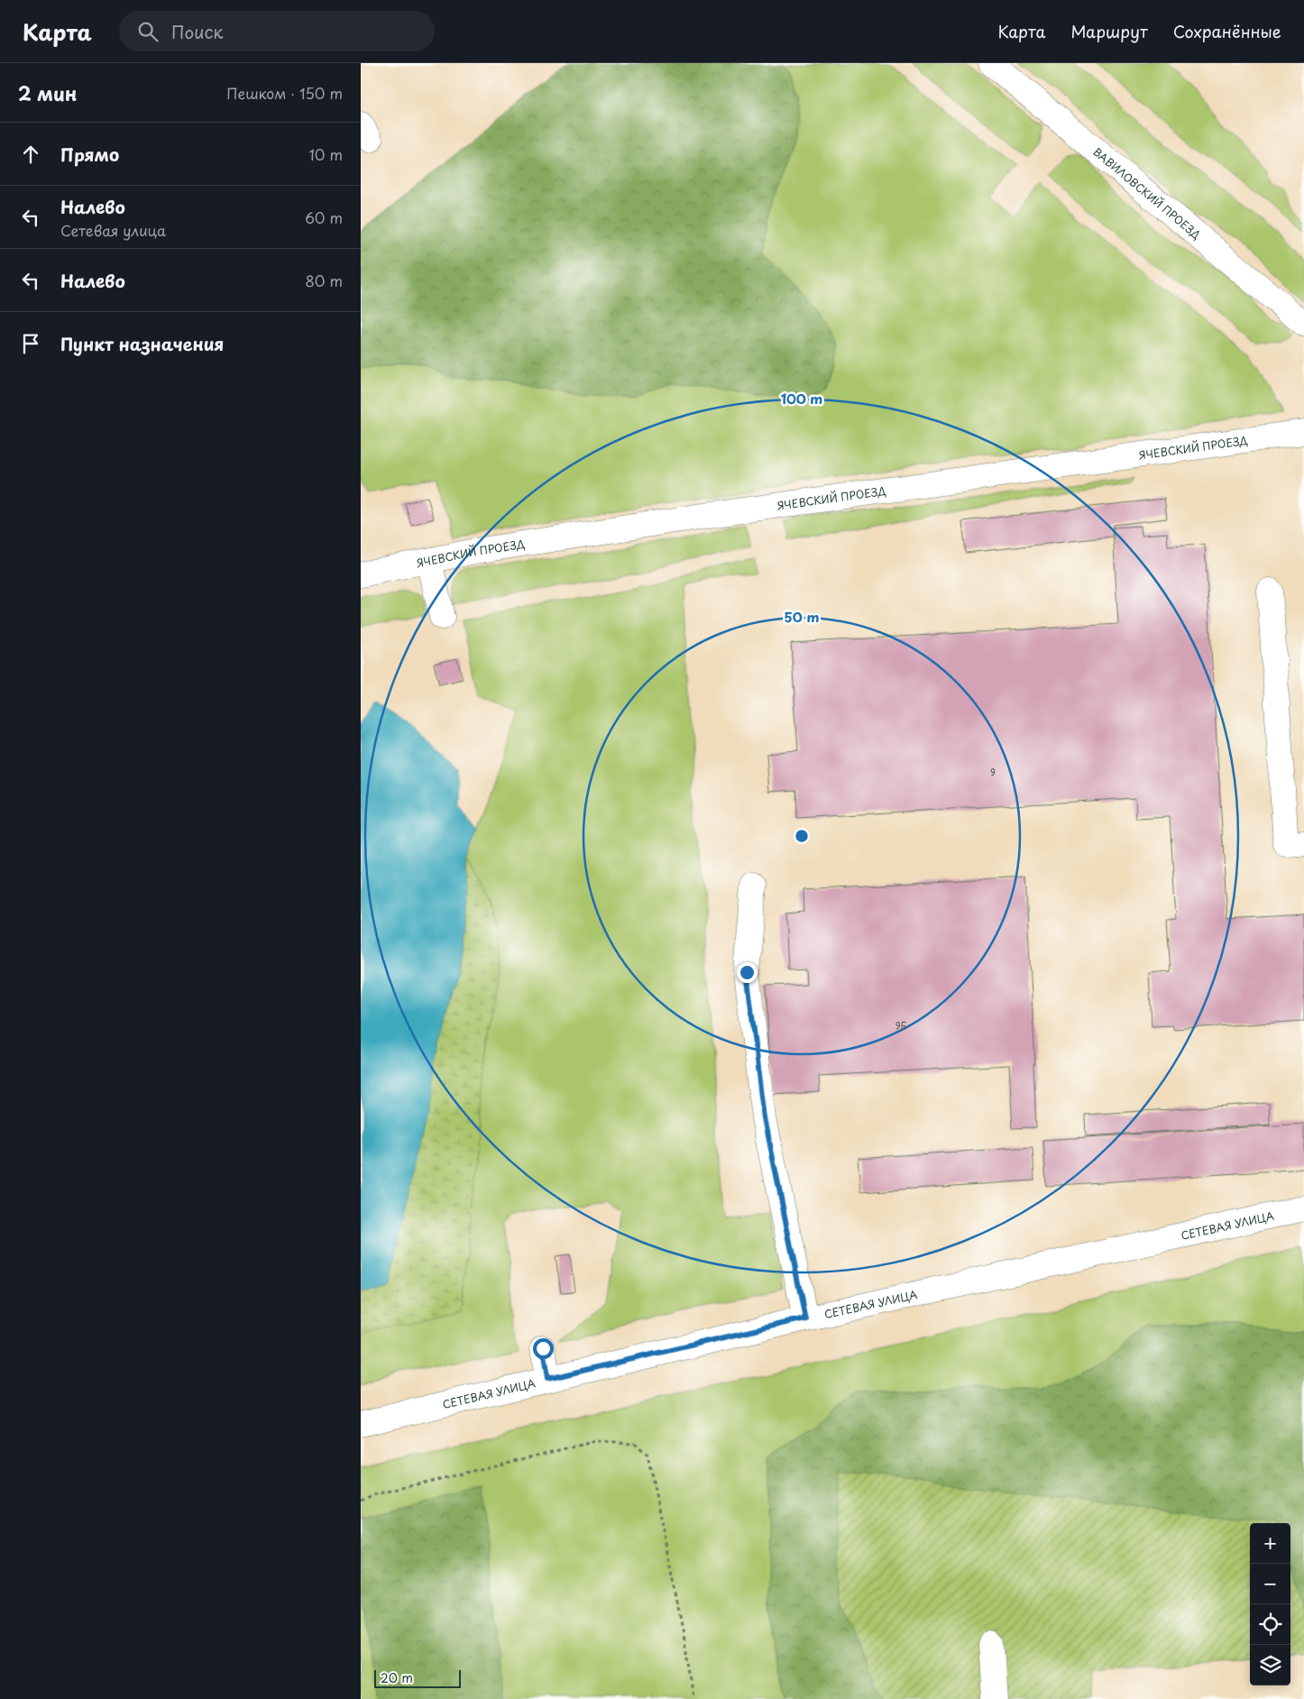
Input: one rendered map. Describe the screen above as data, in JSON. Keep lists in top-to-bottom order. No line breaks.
{"streets":{"street":["ВАВИЛОВСКИЙ ПРОЕЗД","ЯЧЕВСКИЙ ПРОЕЗД","СЕТЕВАЯ УЛИЦА"]},"house_numbers":["9","9Б"],"scale_bar":"20 m","page":{"header":"Карта","search":"Поиск","nav":["Карта","Маршрут","Сохранённые"],"heading":["2 мин","Пешком · 150 m"],"list":[["Прямо","10 m"],["Налево","Сетевая улица","60 m"],["Налево","80 m"],"Пункт назначения"],"map_buttons":["+","−"],"scale":"20 m"},"rings":["100 m","50 m"]}
